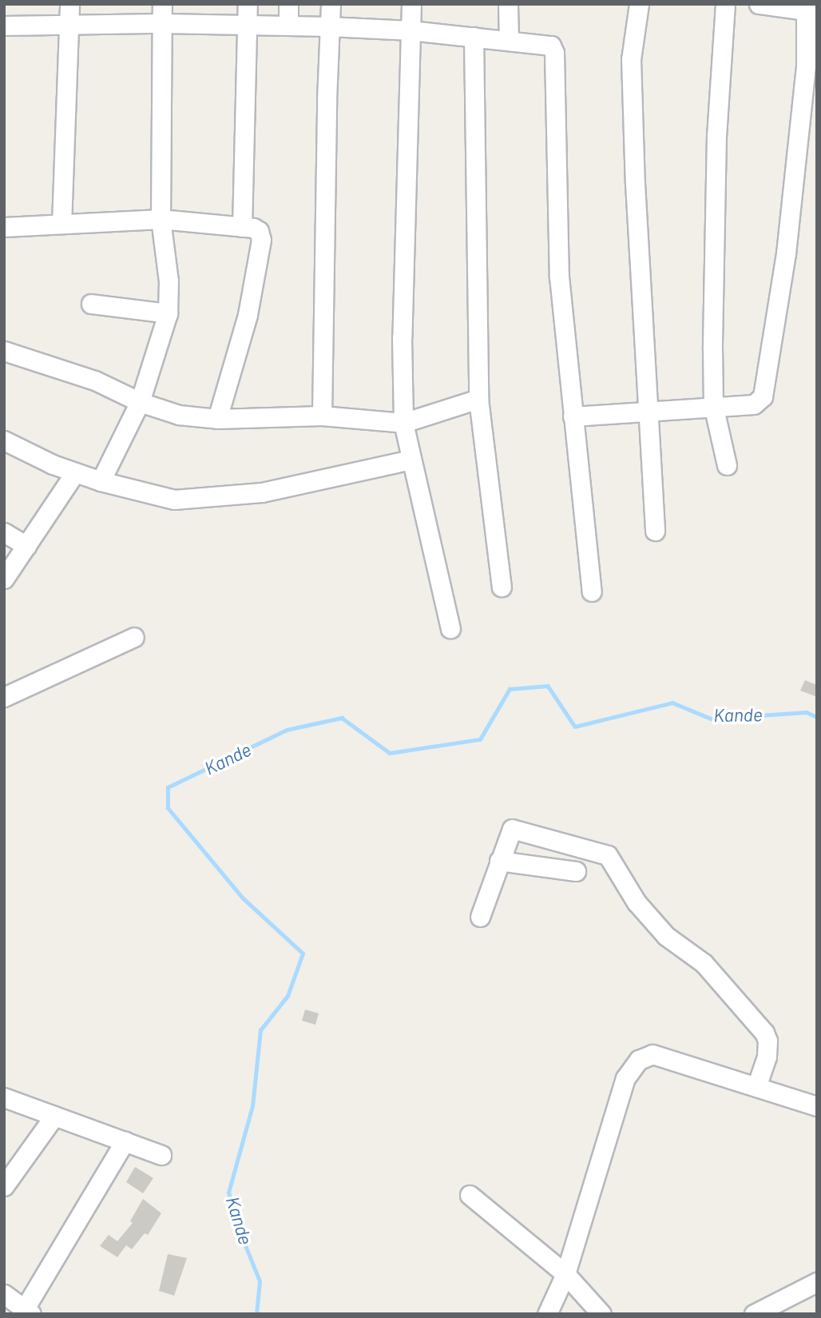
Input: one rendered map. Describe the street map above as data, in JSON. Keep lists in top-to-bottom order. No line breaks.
{"water":["Kande"]}
